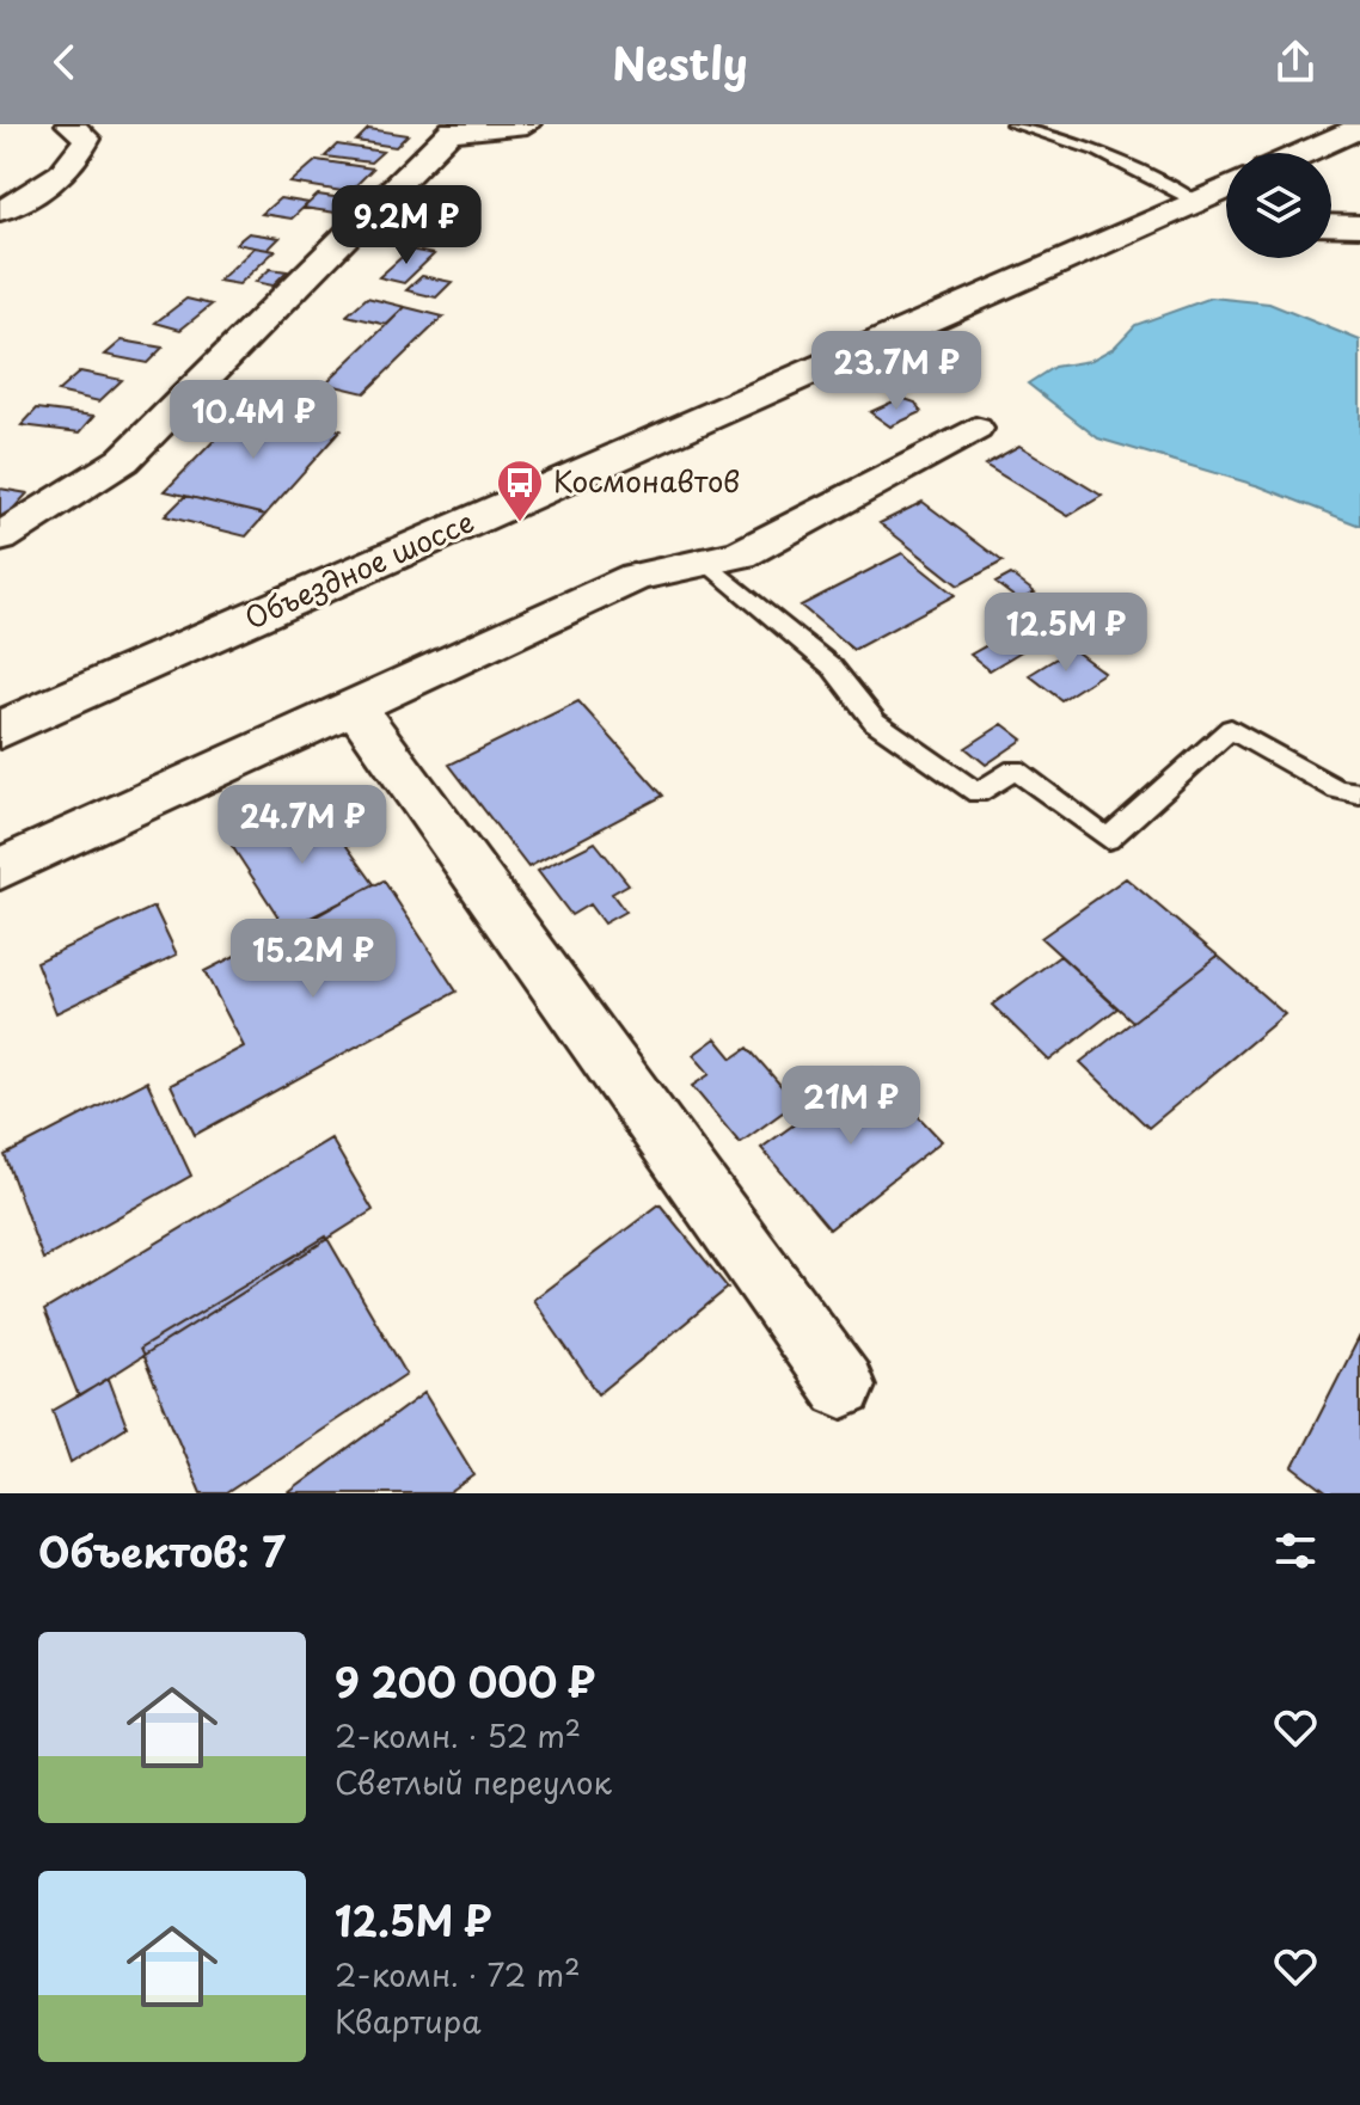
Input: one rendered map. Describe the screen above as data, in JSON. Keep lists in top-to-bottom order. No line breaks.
{"streets":{"main road":["Объездное шоссе"]},"places":{"bus stop":["Космонавтов"]},"page":{"header":"Nestly","price":["9.2M ₽","23.7M ₽","10.4M ₽","12.5M ₽","24.7M ₽","15.2M ₽","21M ₽"],"heading":"Объектов: 7","list":[{"name":"9 200 000 ₽","note":"2-комн. · 52 m² · Светлый переулок"},{"name":"12.5M ₽","note":"2-комн. · 72 m² · Квартира"}]}}
